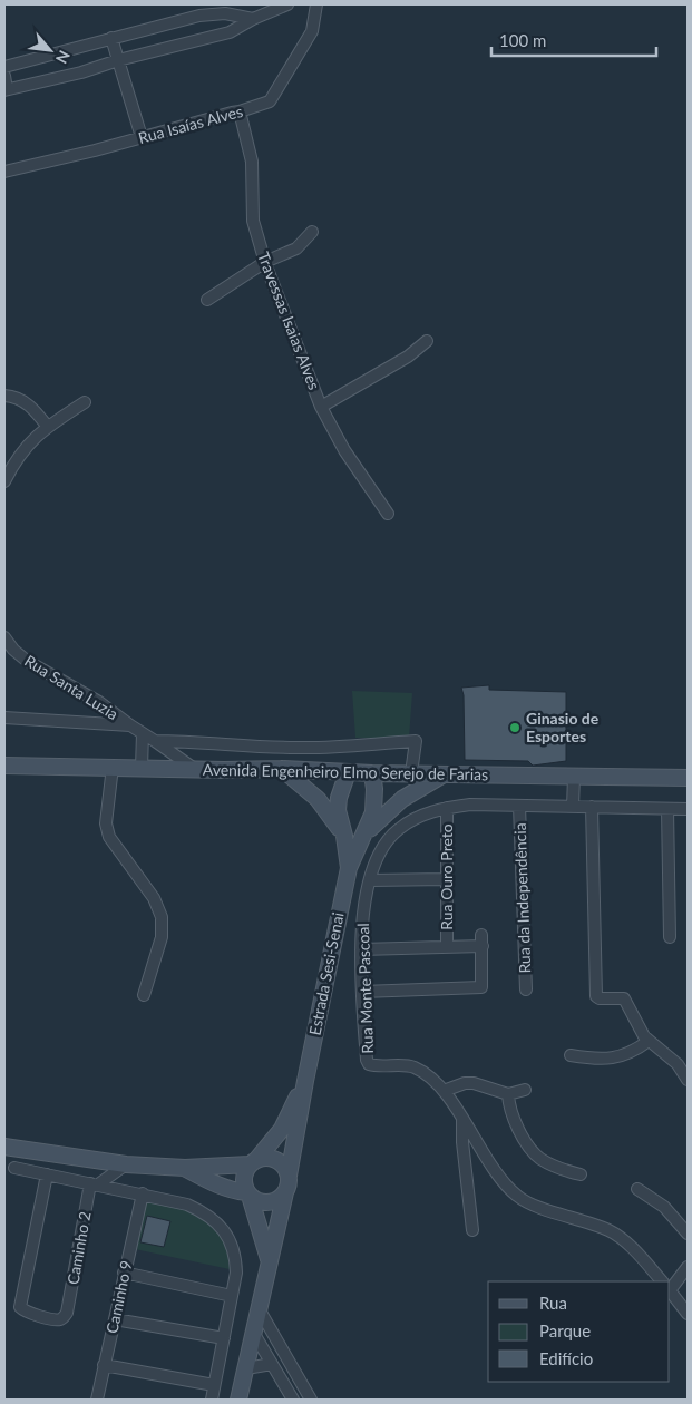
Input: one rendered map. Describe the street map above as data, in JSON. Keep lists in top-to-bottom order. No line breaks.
{"streets":{"street":["Rua Isaías Alves","Travessas Isaias Alves","Rua Santa Luzia","Avenida Engenheiro Elmo Serejo de Farias","Rua Ouro Preto","Rua da Independência","Estrada Sesi-Senai","Rua Monte Pascoal","Caminho 2","Caminho 9"]},"crossings":[["Rua Isaías Alves","Travessas Isaias Alves"],["Rua Santa Luzia","Avenida Engenheiro Elmo Serejo de Farias"],["Avenida Engenheiro Elmo Serejo de Farias","Estrada Sesi-Senai"],["Rua Ouro Preto","Rua Monte Pascoal"],["Rua da Independência","Rua Monte Pascoal"]],"places":["Ginasio de Esportes"],"legend":["Rua","Parque","Edifício"],"scale_bar":"100 m","north":"bottom right"}
